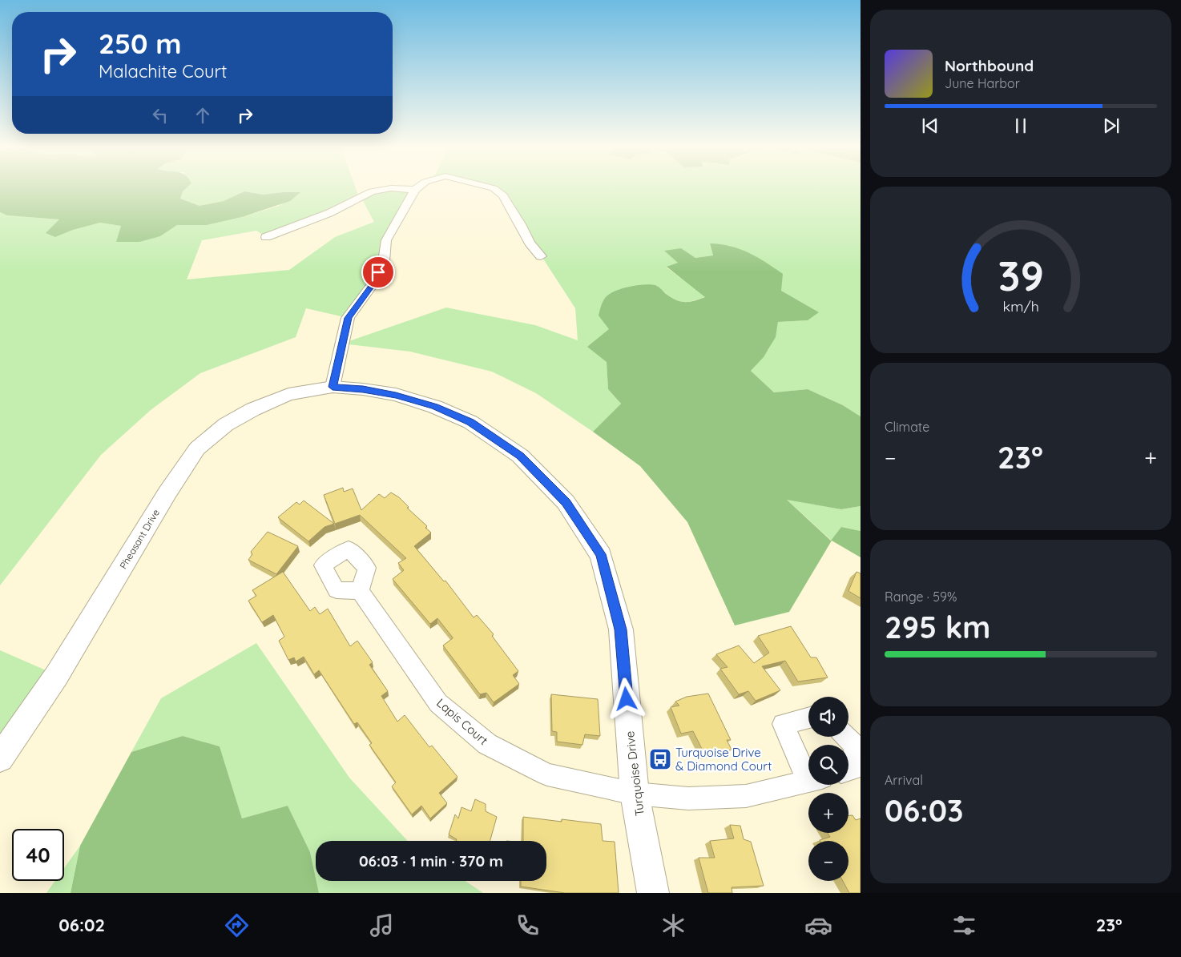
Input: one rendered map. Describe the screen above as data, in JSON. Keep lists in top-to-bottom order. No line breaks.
{"streets":{"street":["Pheasant Drive","Lapis Court","Turquoise Drive"]},"crossings":[["Pheasant Drive","Turquoise Drive"],["Lapis Court","Turquoise Drive"]],"places":{"bus stop":["Turquoise Drive & Diamond Court"]},"page":{"turn":["250 m","Malachite Court"],"song":["Northbound","June Harbor"],"tile":["Climate",["Range · 59%","295 km"],["Arrival","06:03"]],"heat":["−","23°","+"],"map_buttons":["+","−"],"limit":"40","trip":"06:03 · 1 min · 370 m","tabs":["06:02","23°"],"gauge":["39","km/h"]}}
